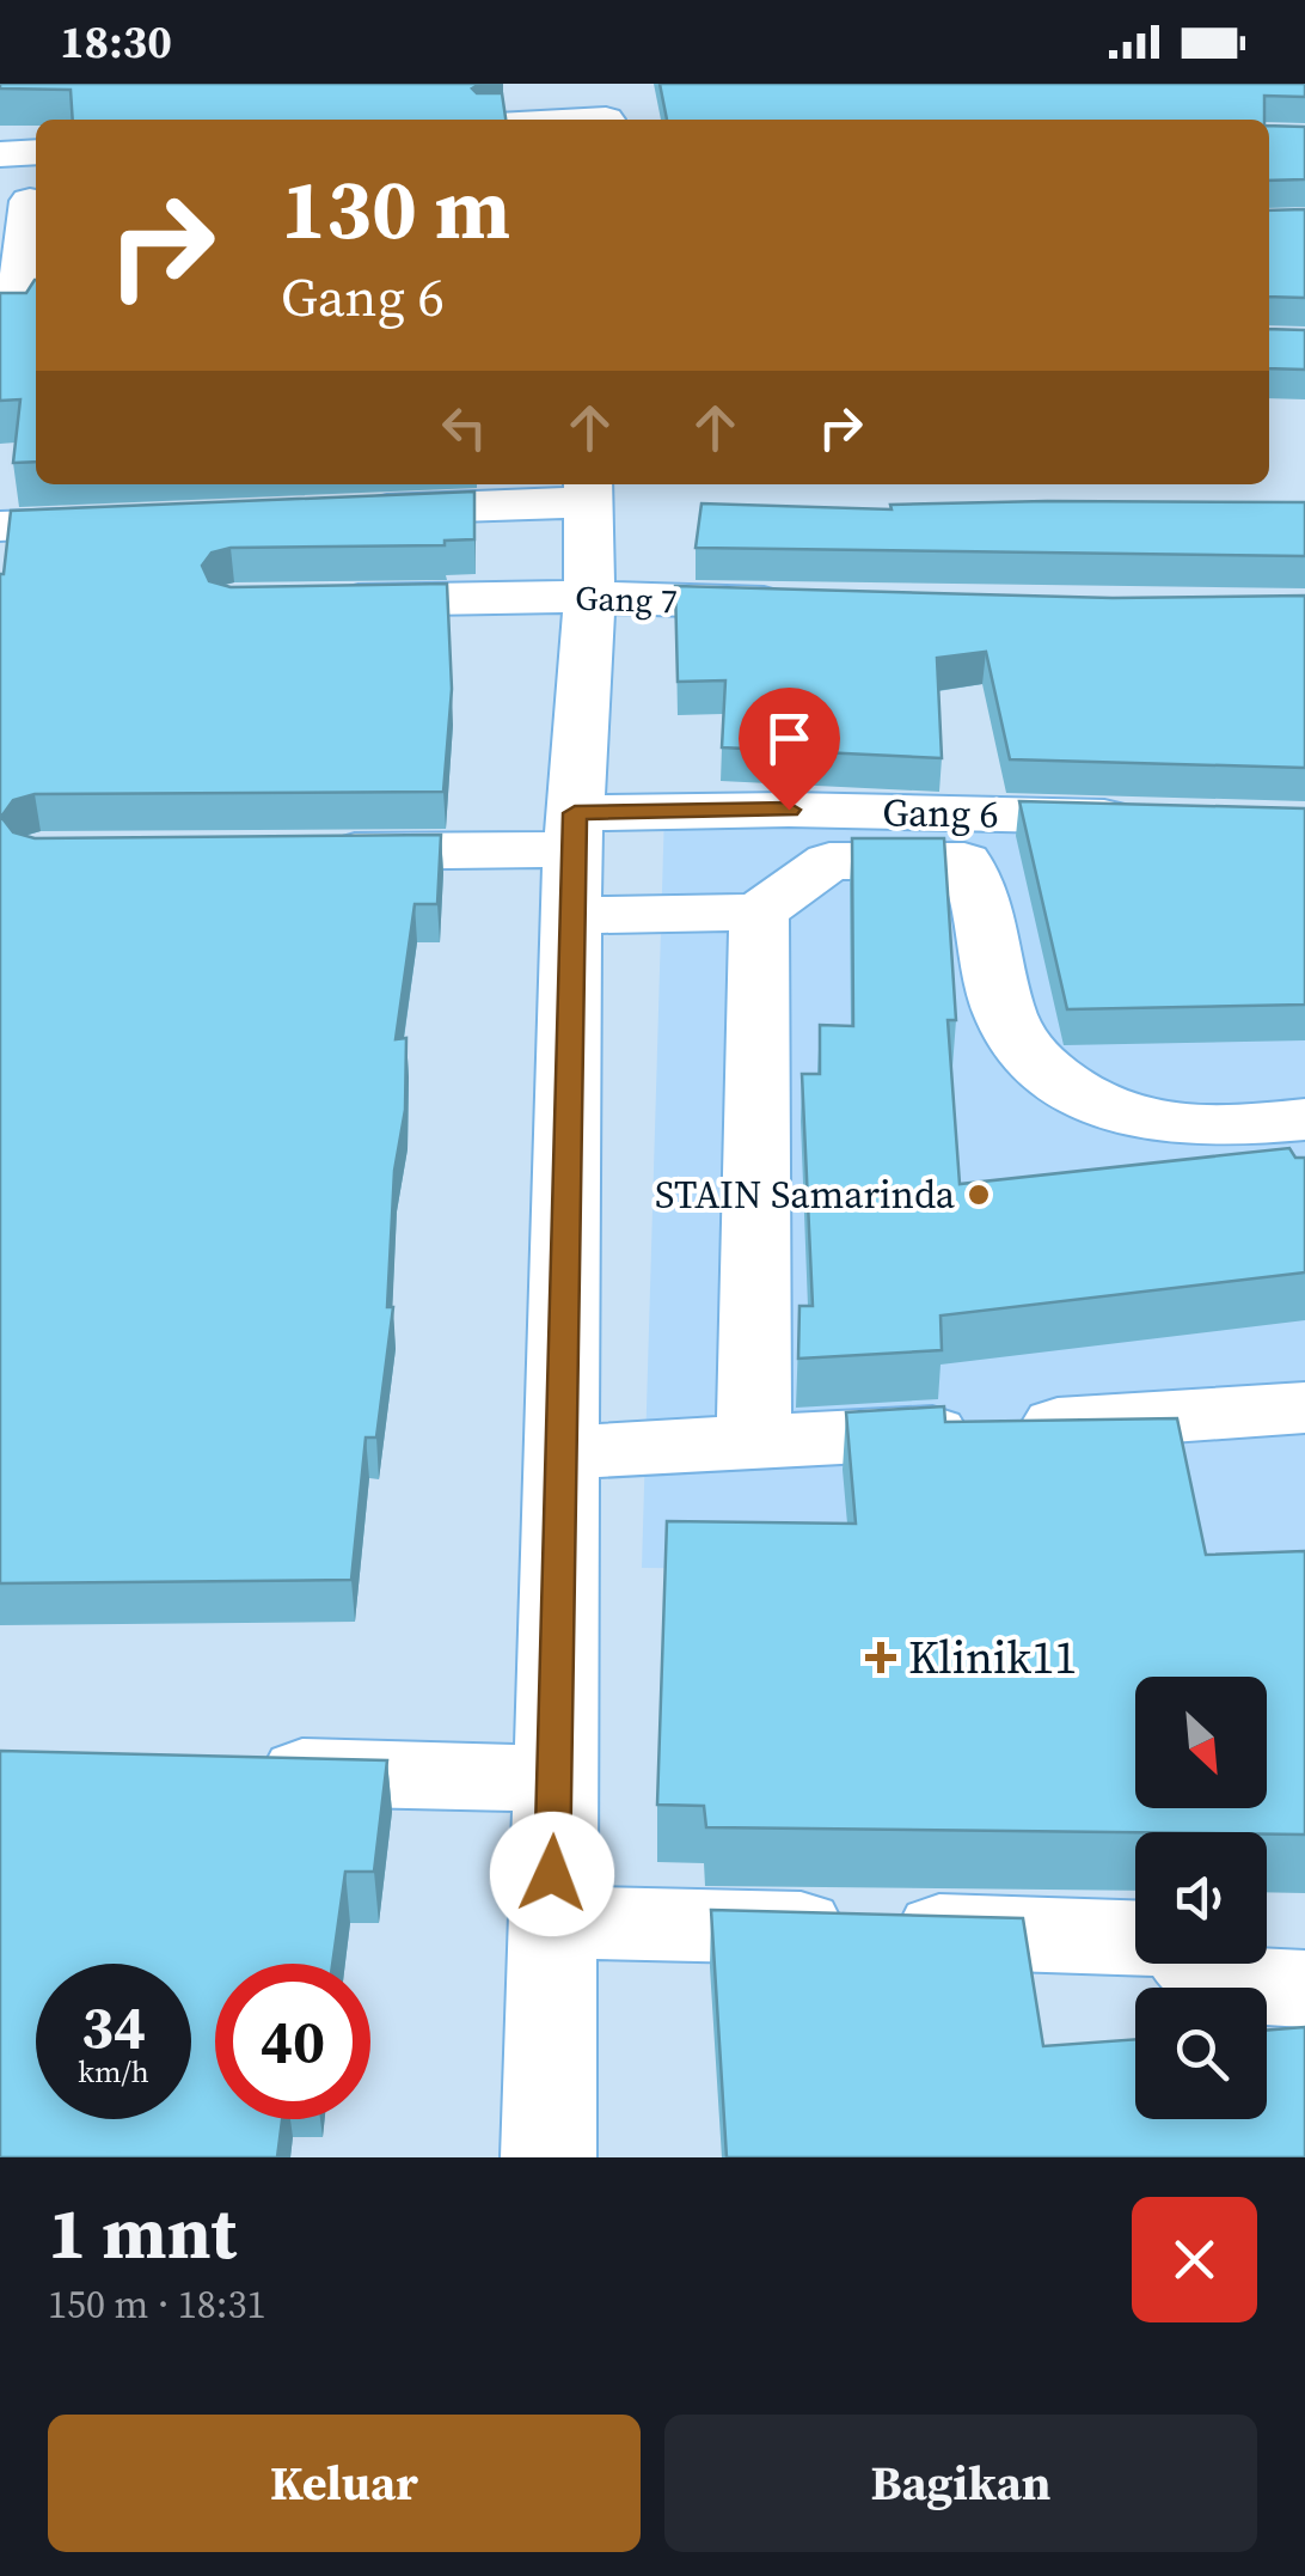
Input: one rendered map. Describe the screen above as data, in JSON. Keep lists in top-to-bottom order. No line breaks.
{"streets":{"street":["Gang 7","Gang 6"]},"places":{"other":["STAIN Samarinda"],"health":["Klinik11"]},"north":"bottom right","page":{"status":"18:30","turn":["130 m","Gang 6"],"speed":"34 km/h","limit":"40","heading":["1 mnt","150 m · 18:31"],"buttons":["Keluar","Bagikan"]}}
